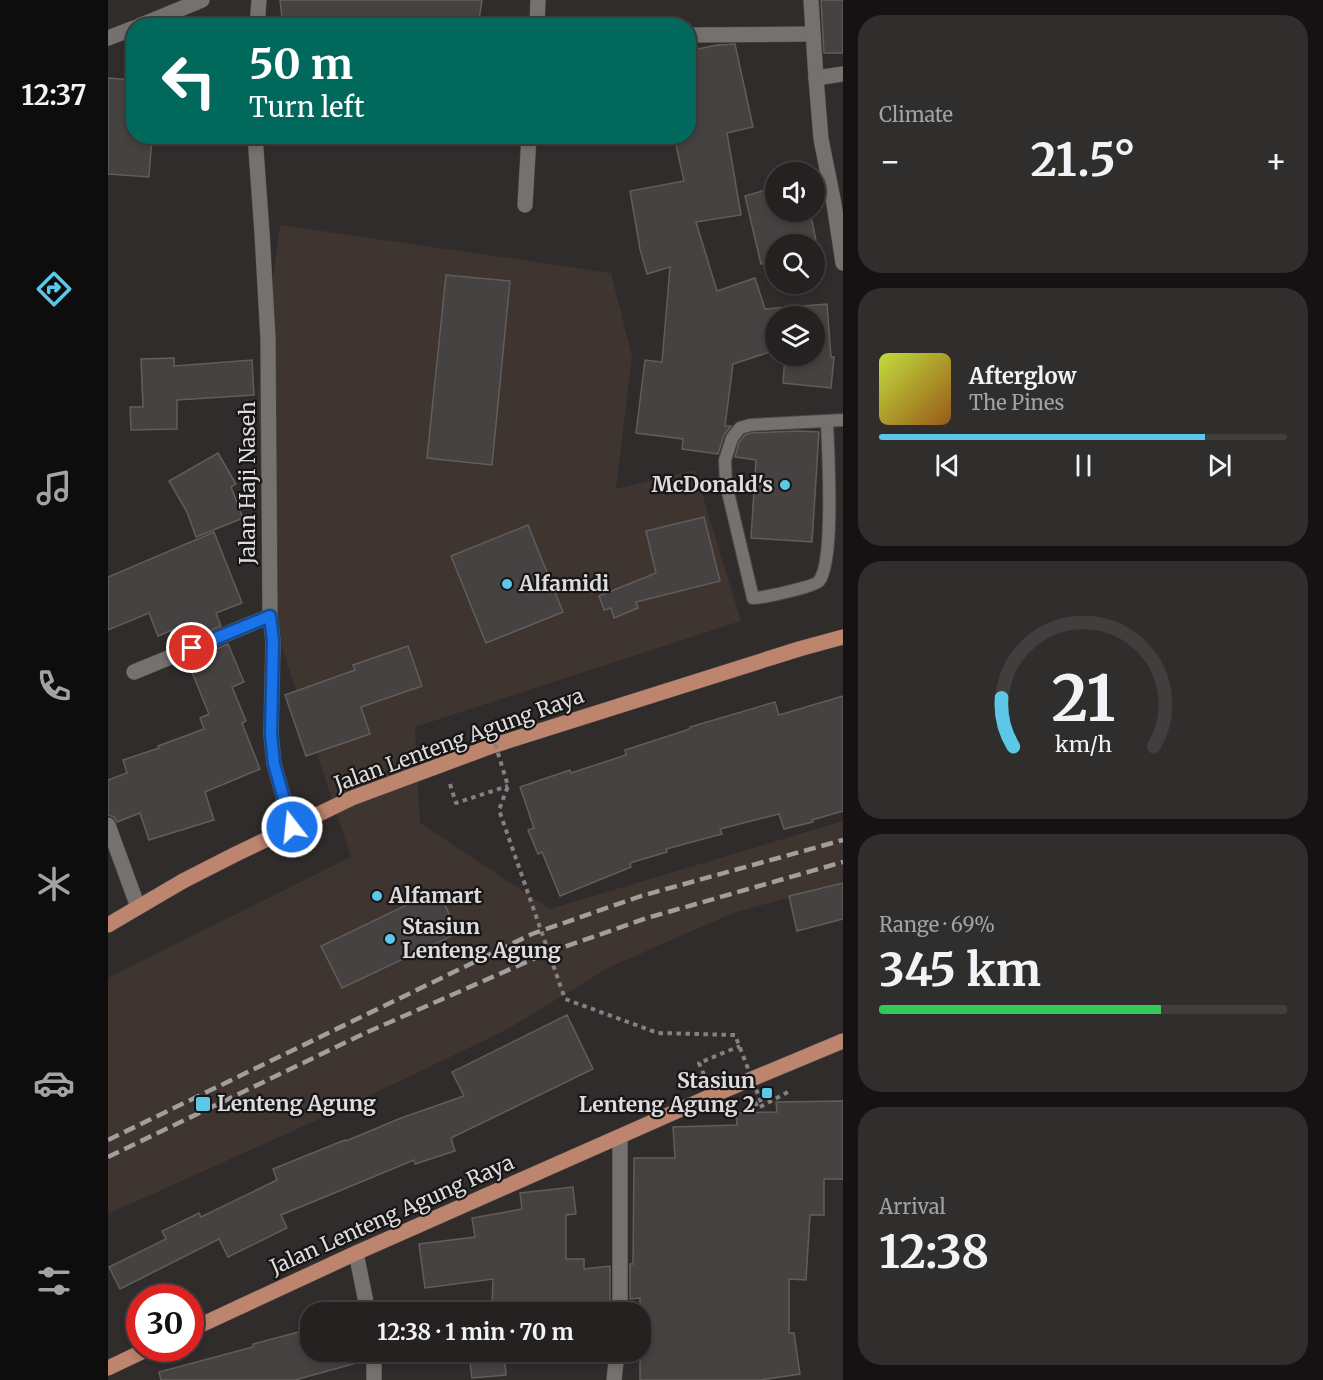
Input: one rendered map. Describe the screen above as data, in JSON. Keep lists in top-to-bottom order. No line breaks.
{"streets":{"main road":["Jalan Lenteng Agung Raya"],"street":["Jalan Haji Naseh"]},"crossings":[["Jalan Haji Naseh","Jalan Lenteng Agung Raya"]],"places":{"other":["McDonald's","Alfamidi","Alfamart","Stasiun Lenteng Agung"],"transit":["Stasiun Lenteng Agung 2","Lenteng Agung"]},"page":{"tabs":"12:37","tile":["Climate",["Range · 69%","345 km"],["Arrival","12:38"]],"turn":["50 m","Turn left"],"heat":["−","21.5°","+"],"song":["Afterglow","The Pines"],"limit":"30","trip":"12:38 · 1 min · 70 m","gauge":["21","km/h"]}}
